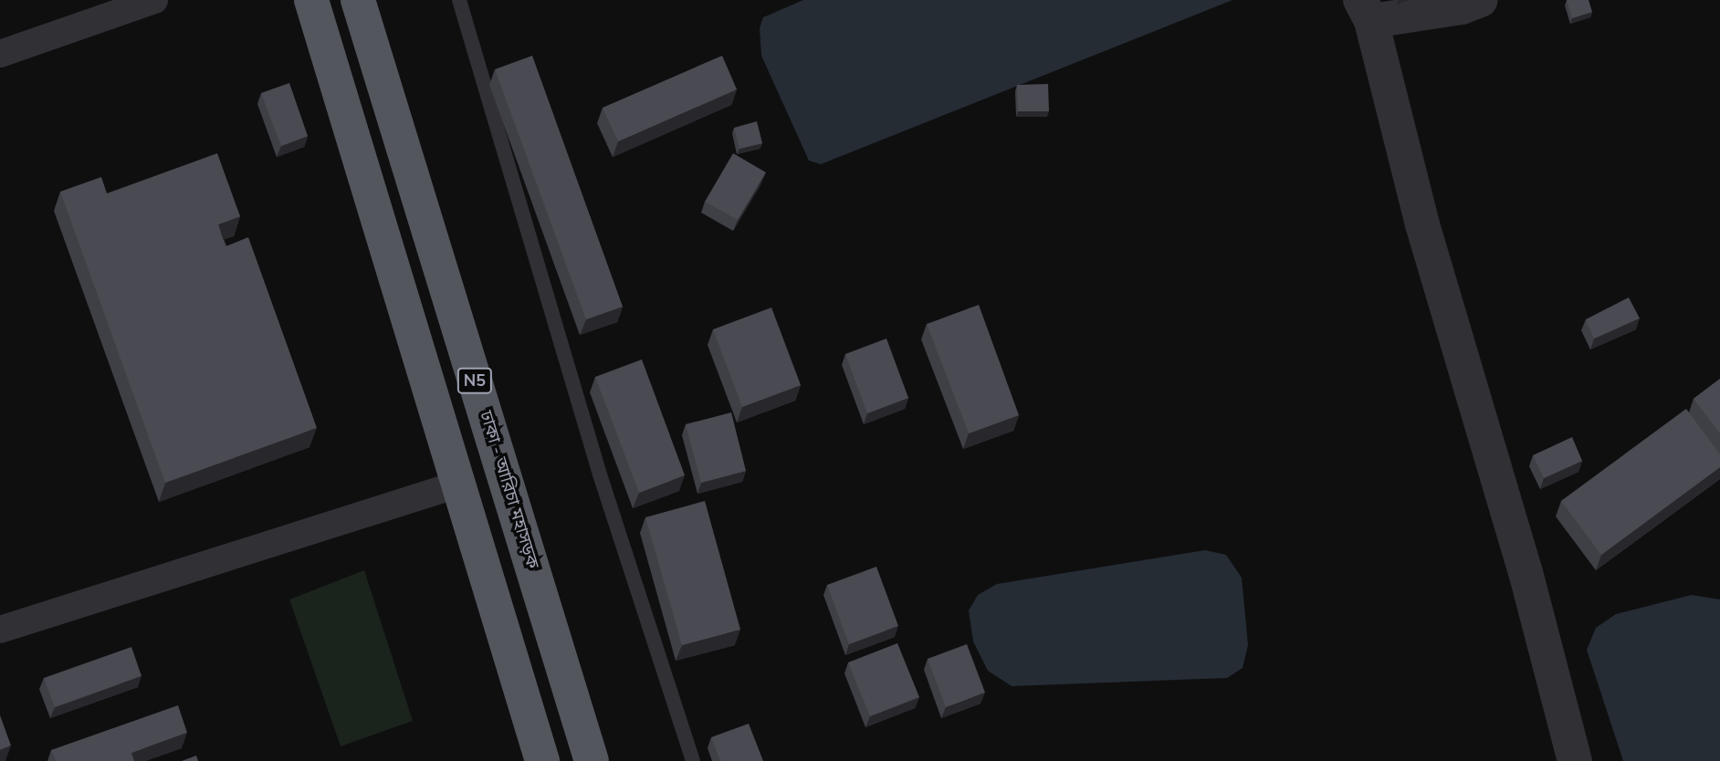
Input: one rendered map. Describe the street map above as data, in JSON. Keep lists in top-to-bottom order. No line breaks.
{"streets":{"highway":["N5","ঢাকা - আরিচা মহাসড়ক"]}}
